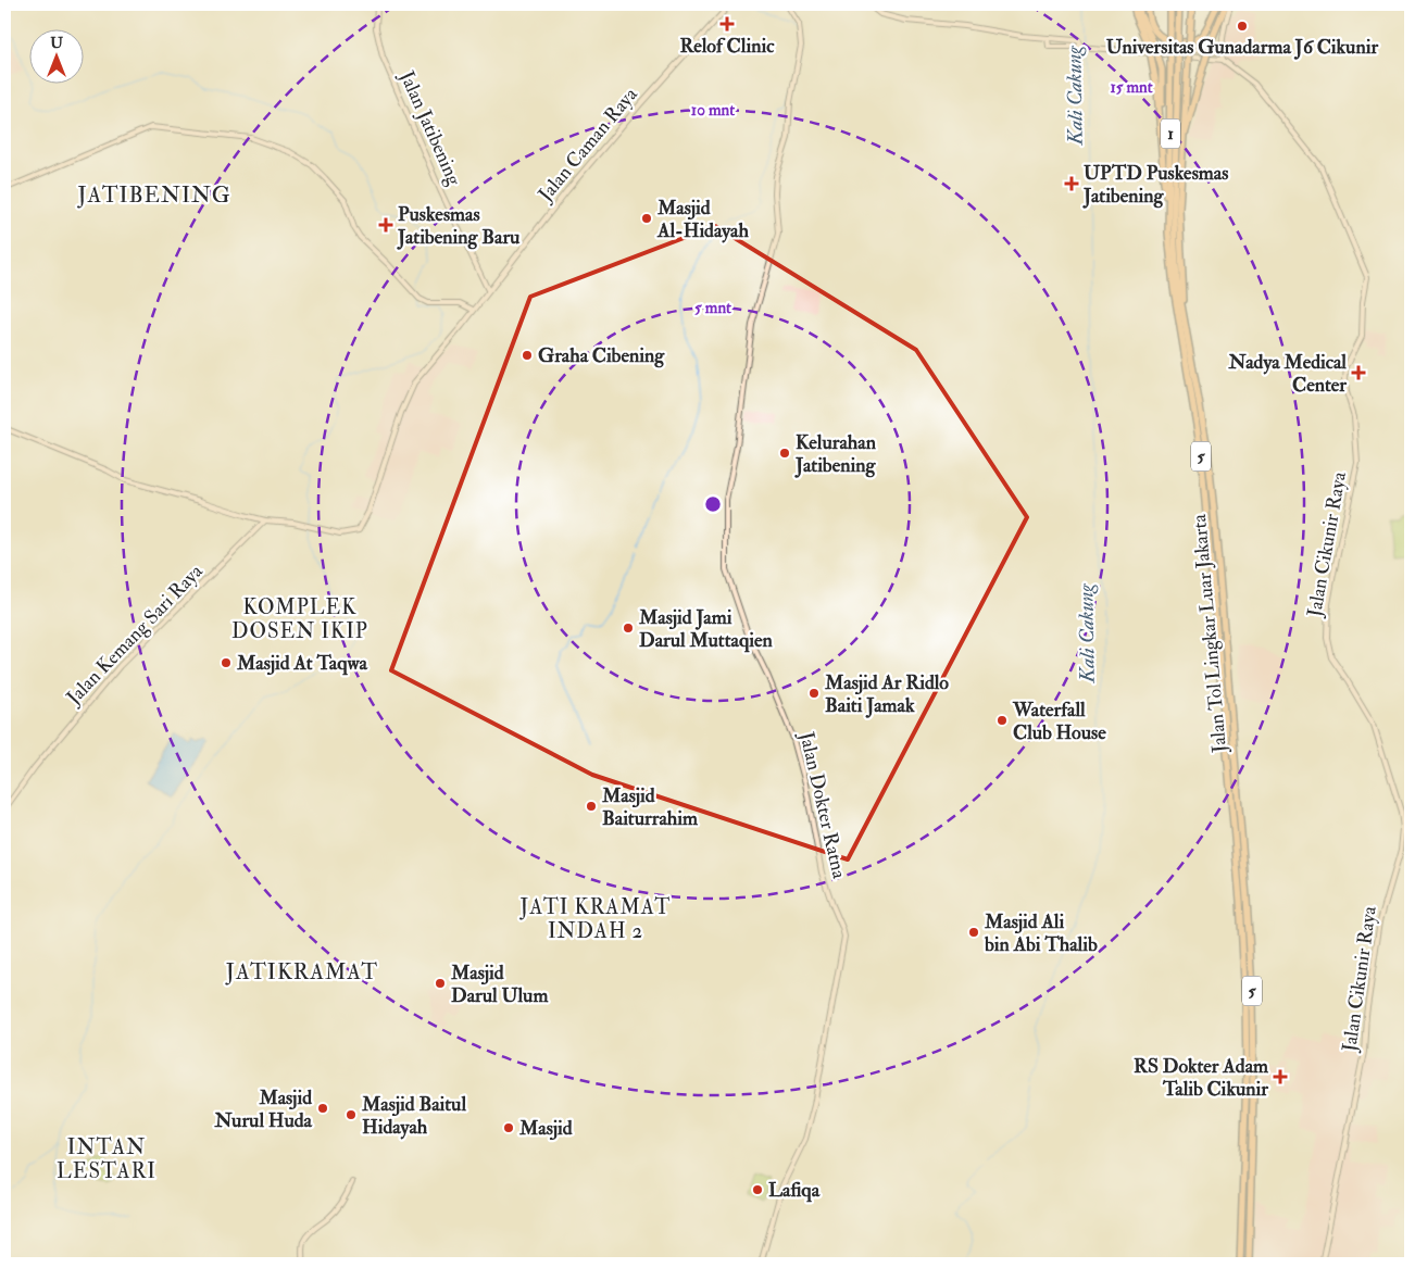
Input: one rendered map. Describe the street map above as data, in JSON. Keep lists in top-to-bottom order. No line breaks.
{"streets":{"highway":["1","5","Jalan Tol Lingkar Luar Jakarta"],"street":["Jalan Jatibening","Jalan Caman Raya","Jalan Cikunir Raya","Jalan Kemang Sari Raya","Jalan Dokter Ratna"]},"crossings":[["Jalan Jatibening","Jalan Caman Raya"],["Jalan Caman Raya","Jalan Kemang Sari Raya"]],"districts":["JATIBENING","KOMPLEK DOSEN IKIP","JATI KRAMAT INDAH 2","JATIKRAMAT","INTAN LESTARI"],"water":["Kali Cakung"],"places":{"health":["Relof Clinic","UPTD Puskesmas Jatibening","Puskesmas Jatibening Baru","Nadya Medical Center","RS Dokter Adam Talib Cikunir"],"other":["Universitas Gunadarma J6 Cikunir","Masjid Al-Hidayah","Graha Cibening","Kelurahan Jatibening","Masjid Jami Darul Muttaqien","Masjid At Taqwa","Masjid Ar Ridlo Baiti Jamak","Waterfall Club House","Masjid Baiturrahim","Masjid Ali bin Abi Thalib","Masjid Darul Ulum","Masjid Nurul Huda","Masjid Baitul Hidayah","Masjid","Lafiqa"]},"north":"top","rings":["15 mnt","10 mnt","5 mnt"]}
